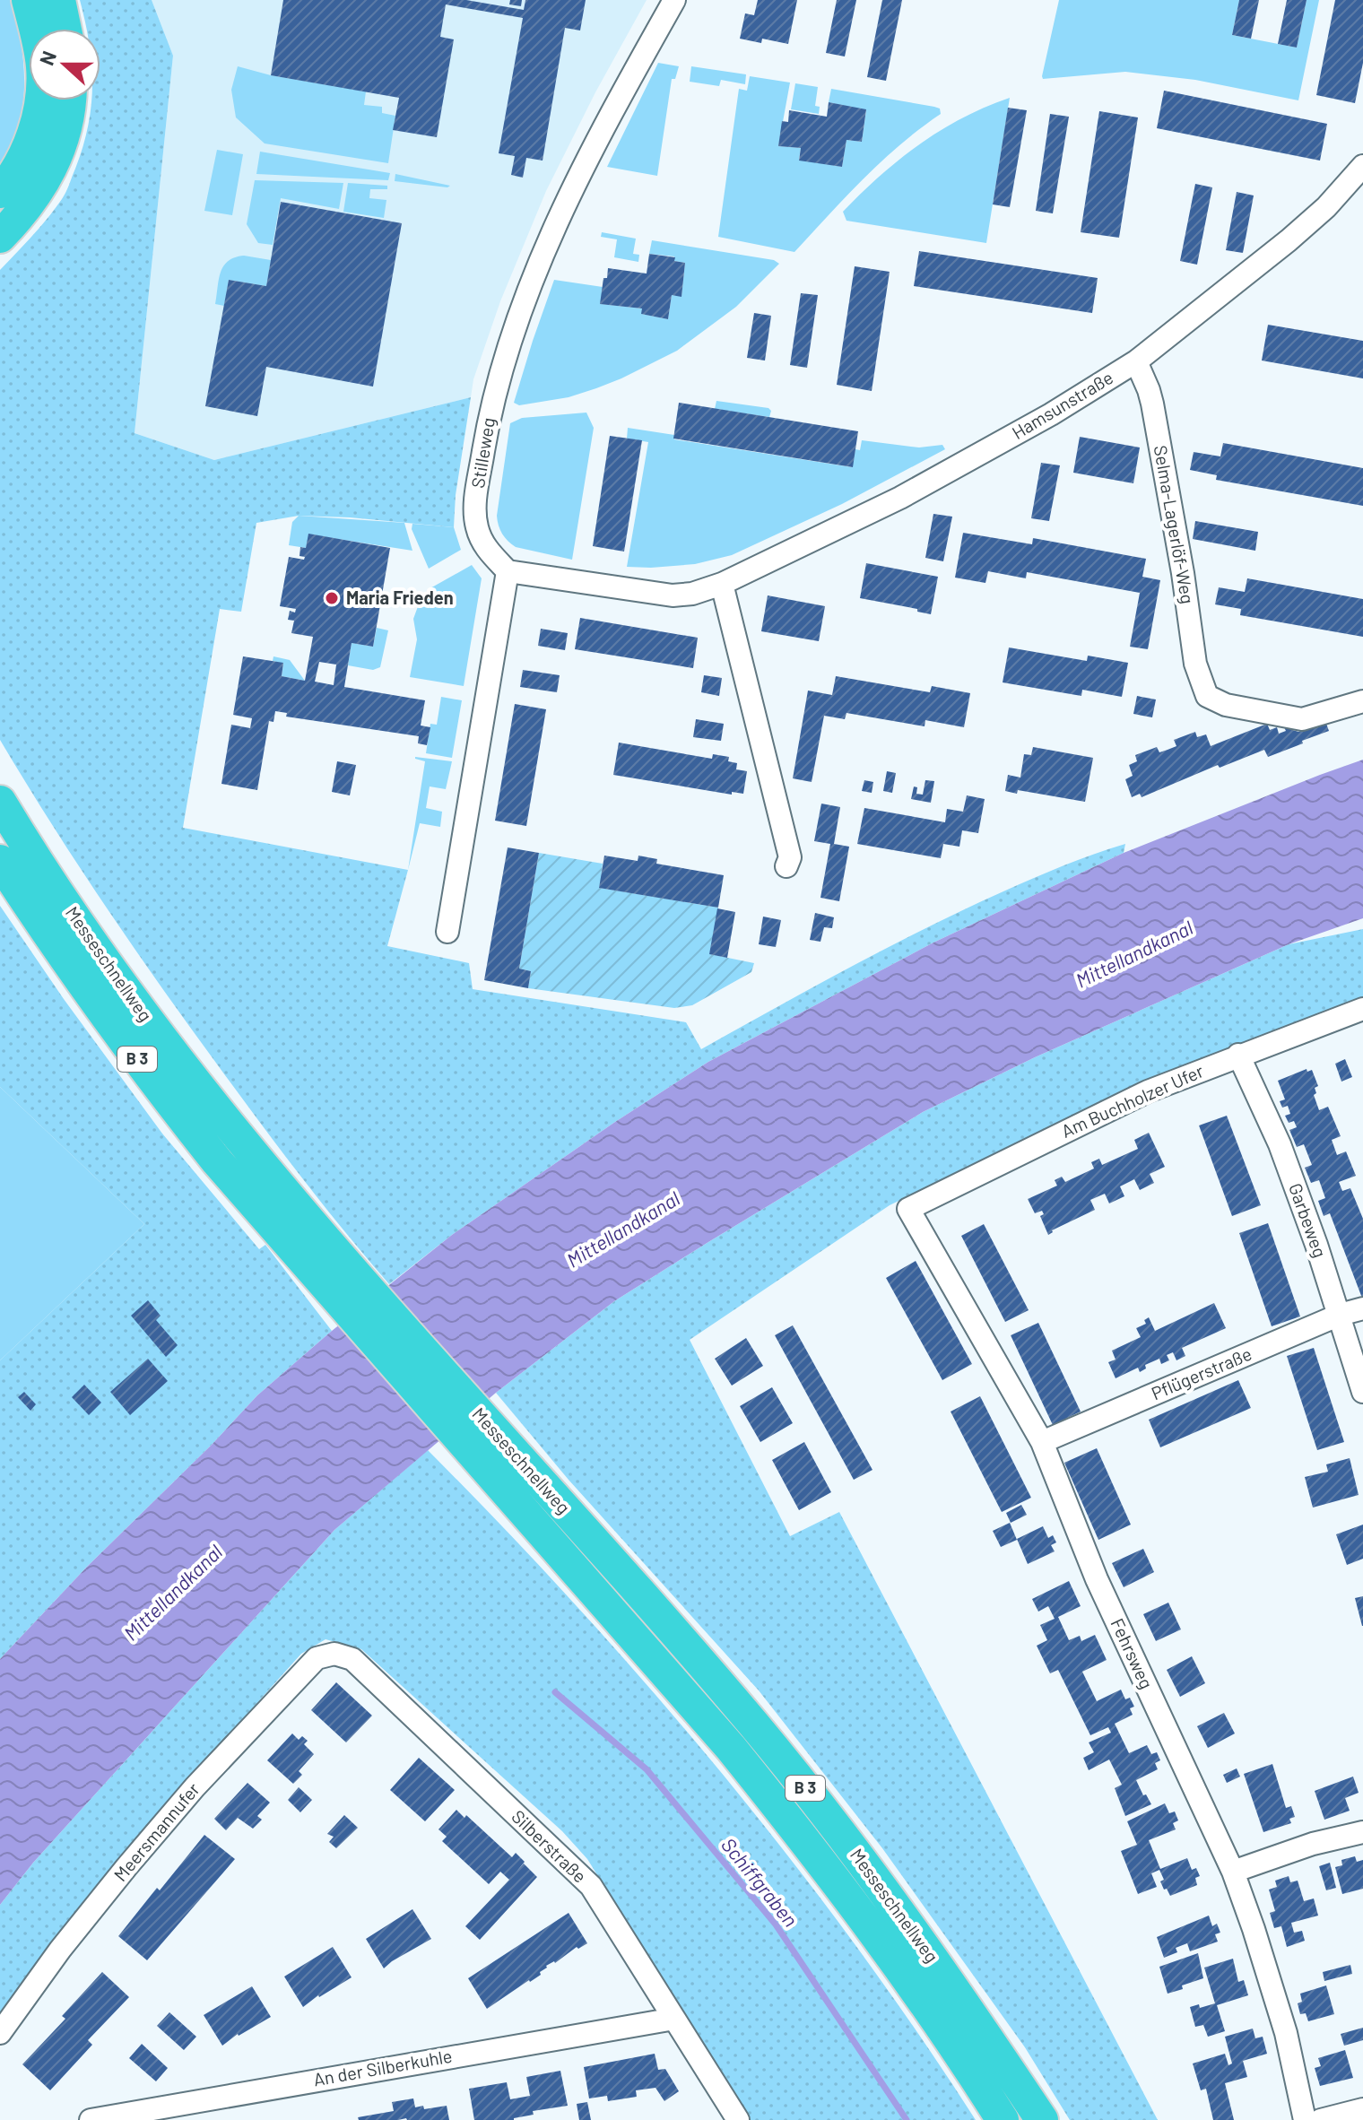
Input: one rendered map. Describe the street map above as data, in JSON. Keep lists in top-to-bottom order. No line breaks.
{"streets":{"highway":["Messeschnellweg","B 3"],"street":["Hamsunstraße","Stilleweg","Selma-Lagerlöf-Weg","Am Buchholzer Ufer","Garbeweg","Pflügerstraße","Fehrsweg","Meersmannufer","Silberstraße","An der Silberkuhle"]},"crossings":[["Hamsunstraße","Stilleweg"],["Hamsunstraße","Selma-Lagerlöf-Weg"],["Am Buchholzer Ufer","Garbeweg"],["Am Buchholzer Ufer","Fehrsweg"],["Garbeweg","Pflügerstraße"],["Pflügerstraße","Fehrsweg"],["Meersmannufer","Silberstraße"],["Silberstraße","An der Silberkuhle"]],"water":["Mittellandkanal","Schiffgraben"],"places":["Maria Frieden"],"north":"left"}
